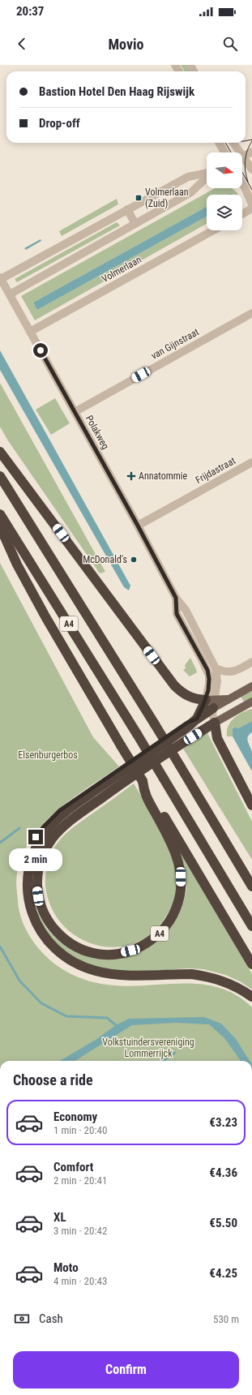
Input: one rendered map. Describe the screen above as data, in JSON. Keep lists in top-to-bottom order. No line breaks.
{"streets":{"highway":["A4"],"street":["Volmerlaan","van Gijnstraat","Polakweg","Frijdastraat"]},"crossings":[["Volmerlaan","Polakweg"],["van Gijnstraat","Polakweg"],["Polakweg","Frijdastraat"],["Polakweg","A4"]],"parks":["Elsenburgerbos","Volkstuindersvereniging Lommerrijck"],"places":{"transit":["Volmerlaan (Zuid)"],"health":["Annatommie"],"other":["McDonald's"]},"north":"right","page":{"status":"20:37","header":"Movio","banner":["Bastion Hotel Den Haag Rijswijk","Drop-off"],"bubble":"2 min","heading":"Choose a ride","list":[{"name":"Economy","note":"1 min · 20:40","value":"€3.23"},{"name":"Comfort","note":"2 min · 20:41","value":"€4.36"},{"name":"XL","note":"3 min · 20:42","value":"€5.50"},{"name":"Moto","note":"4 min · 20:43","value":"€4.25"}],"pay":["Cash","530 m"],"buttons":"Confirm"}}
